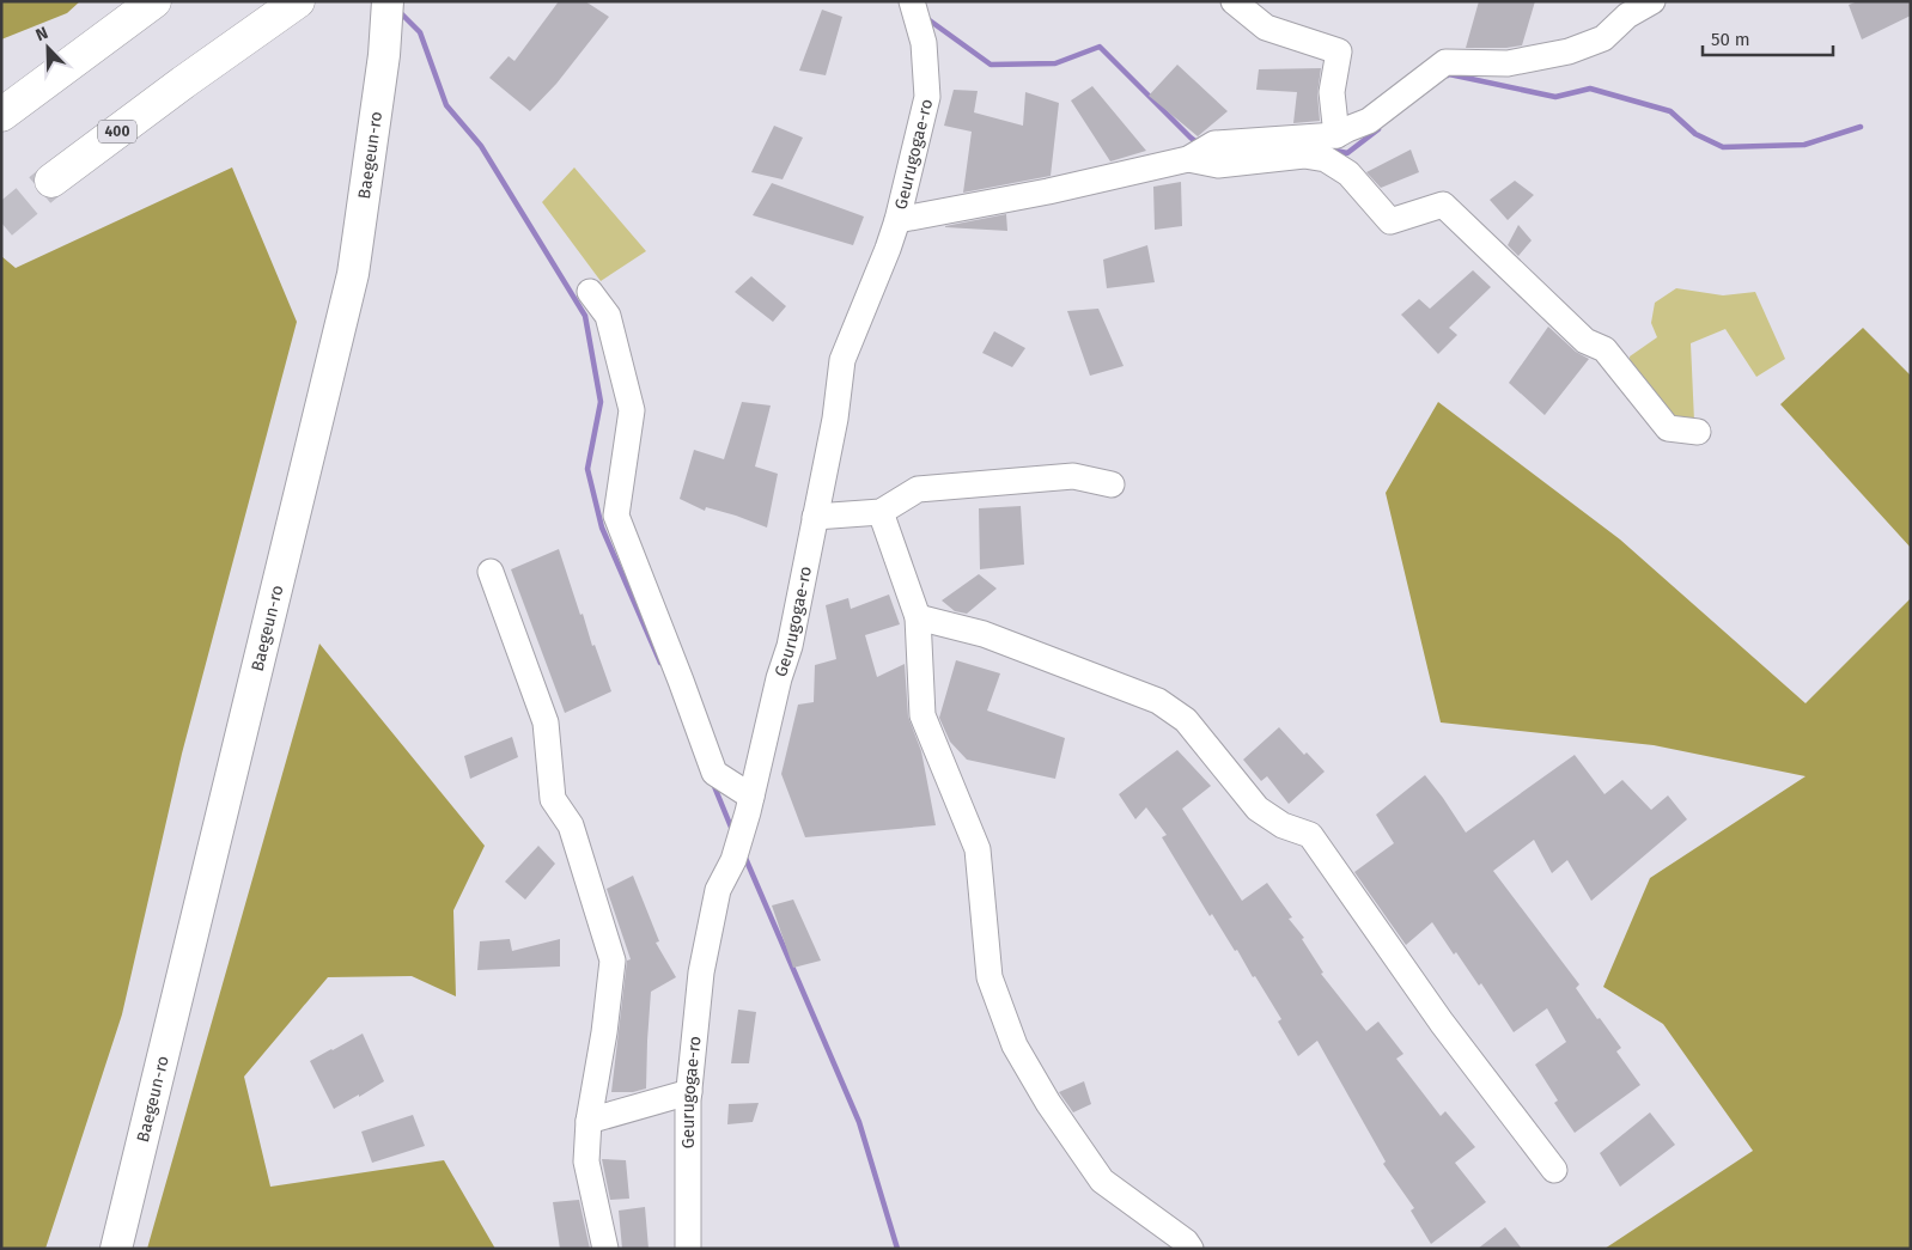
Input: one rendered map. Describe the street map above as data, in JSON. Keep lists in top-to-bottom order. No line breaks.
{"streets":{"highway":["400"],"main road":["Baegeun-ro"],"street":["Geurugogae-ro"]},"scale_bar":"50 m","north":"top left"}
